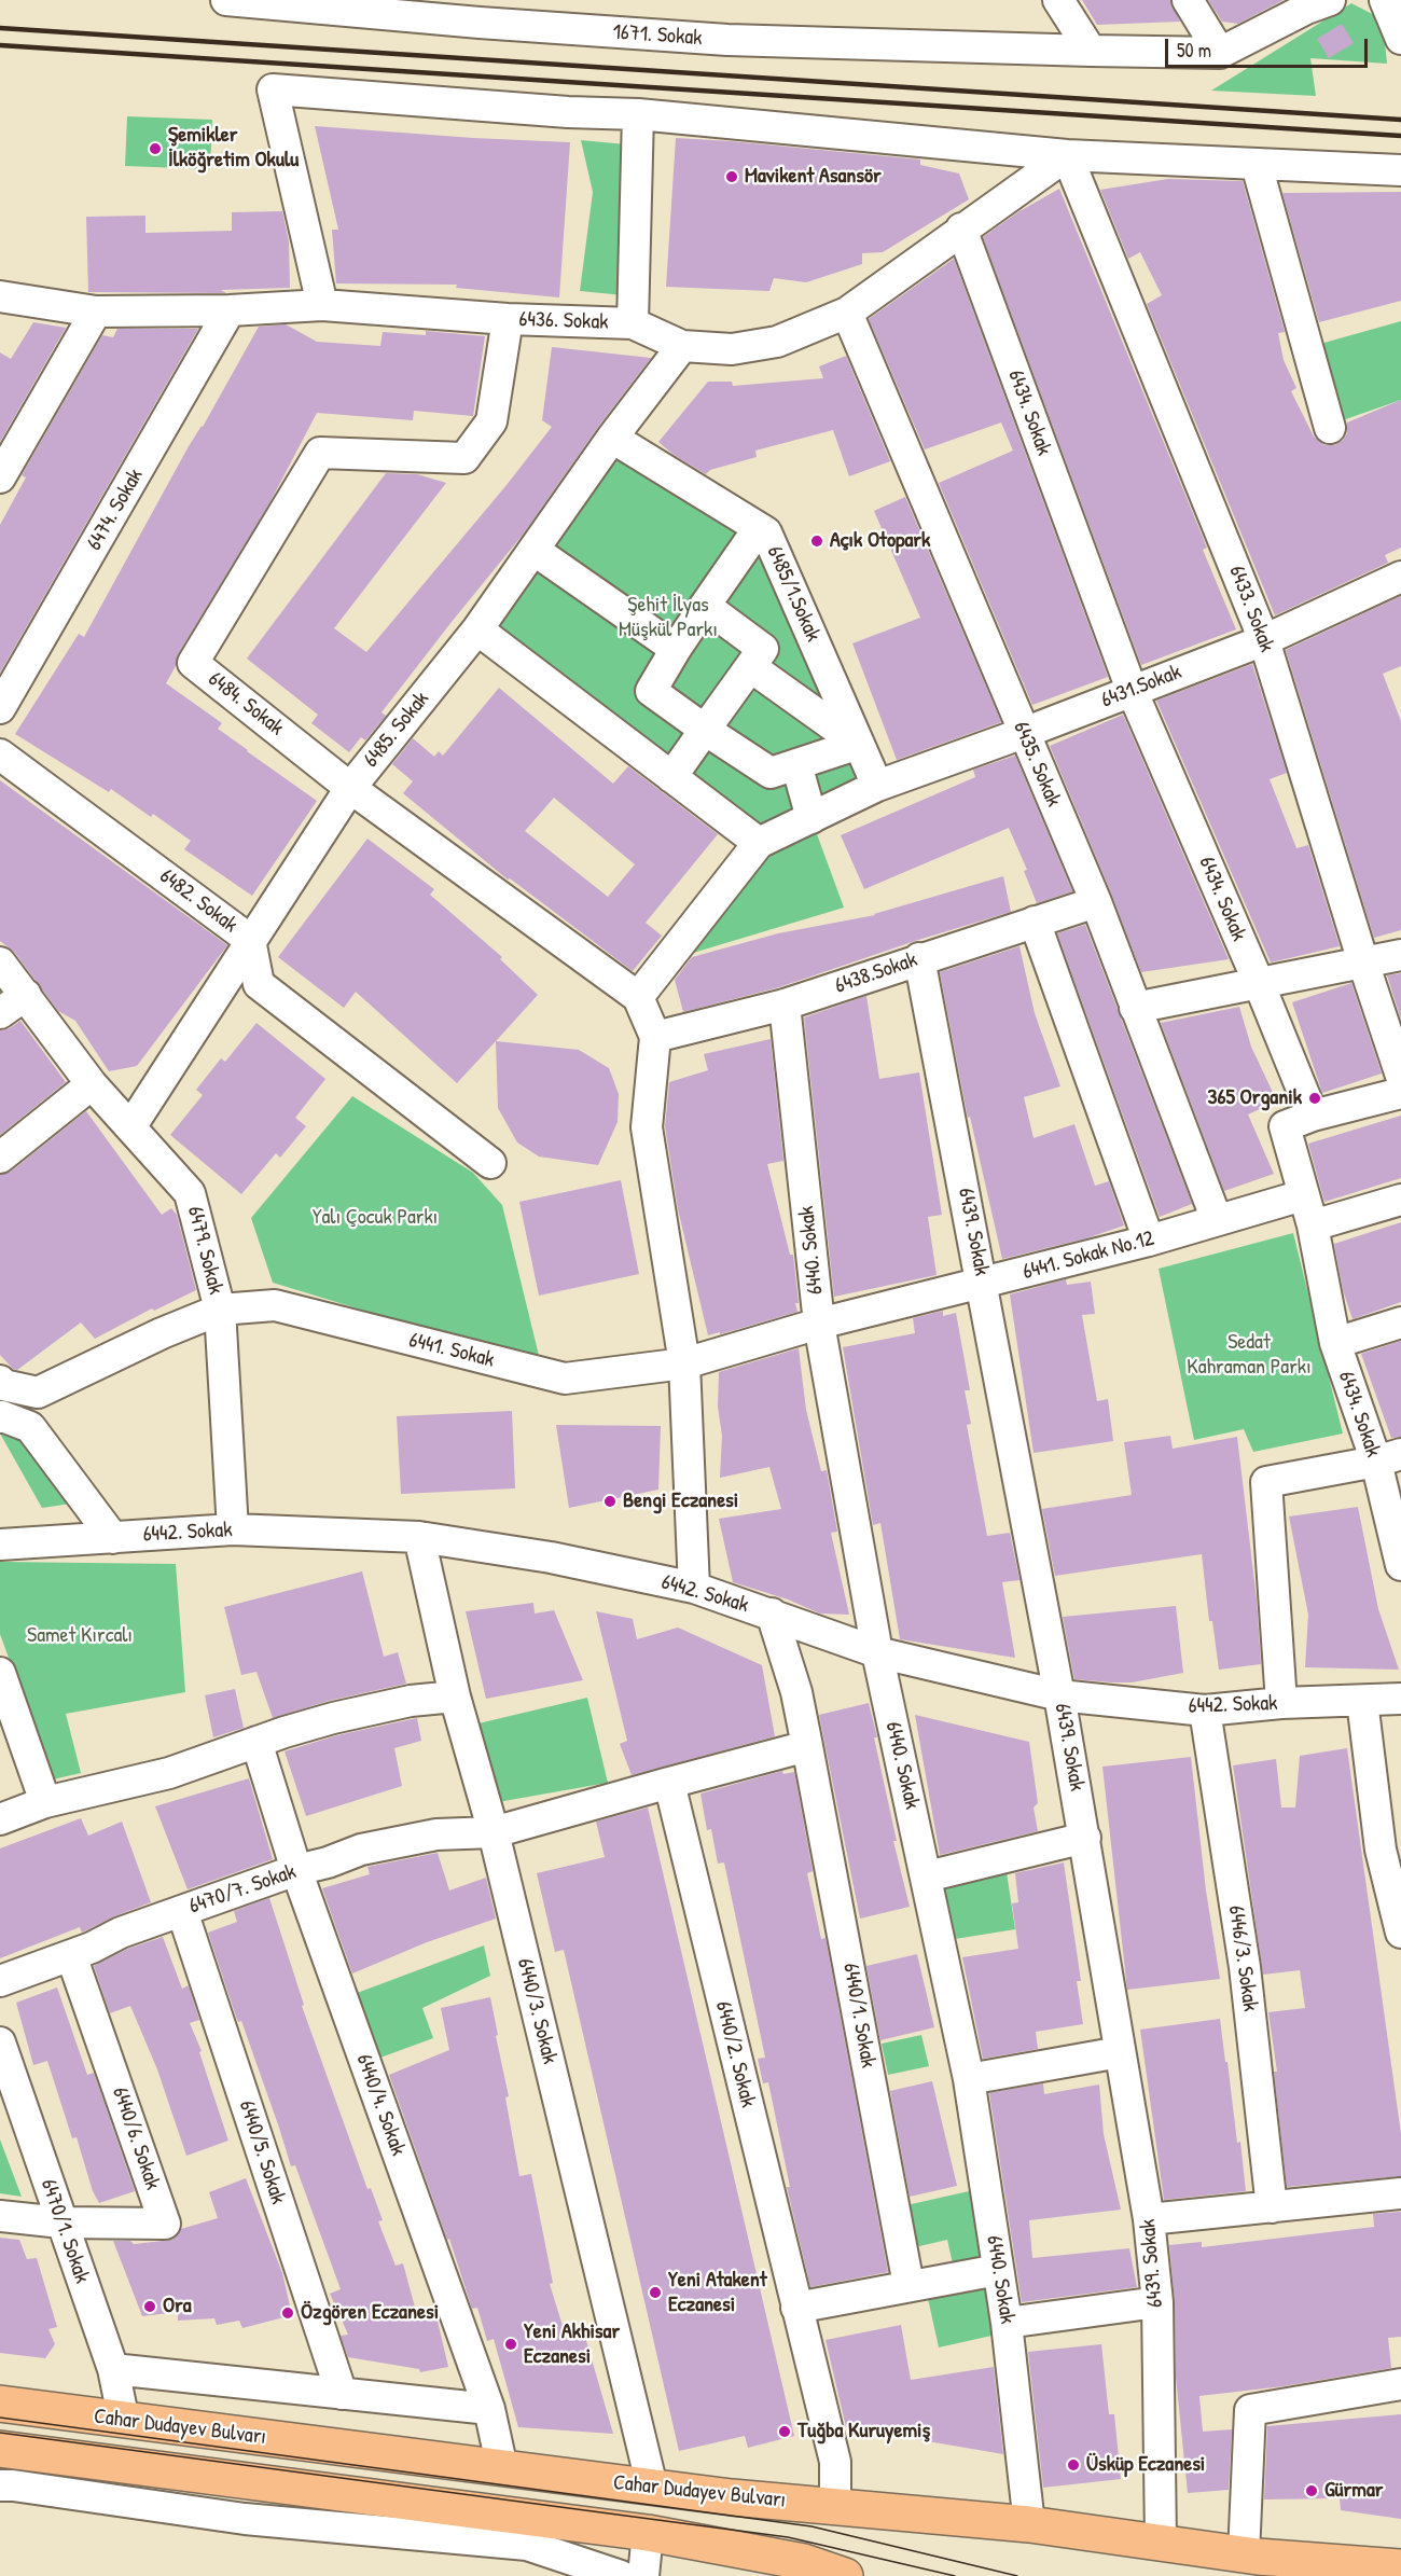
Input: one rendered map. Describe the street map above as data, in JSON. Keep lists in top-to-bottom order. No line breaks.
{"streets":{"main road":["Cahar Dudayev Bulvarı"],"street":["1671. Sokak","6436. Sokak","6434. Sokak","6474. Sokak","6485/1.Sokak","6433. Sokak","6431.Sokak","6484. Sokak","6485. Sokak","6435. Sokak","6482. Sokak","6438.Sokak","6439. Sokak","6479. Sokak","6440. Sokak","6441. Sokak No.12","6441. Sokak","6442. Sokak","6470/7. Sokak","6446/3. Sokak","6440/3. Sokak","6440/1. Sokak","6440/2. Sokak","6440/4. Sokak","6440/6. Sokak","6440/5. Sokak","6470/1. Sokak"]},"crossings":[["6436. Sokak","6434. Sokak"],["6436. Sokak","6474. Sokak"],["6436. Sokak","6433. Sokak"],["6436. Sokak","6484. Sokak"],["6436. Sokak","6485. Sokak"],["6436. Sokak","6435. Sokak"],["6434. Sokak","6431.Sokak"],["6434. Sokak","6441. Sokak No.12"],["6485/1.Sokak","6431.Sokak"],["6485/1.Sokak","6485. Sokak"],["6433. Sokak","6431.Sokak"],["6431.Sokak","6435. Sokak"],["6484. Sokak","6485. Sokak"],["6485. Sokak","6482. Sokak"],["6485. Sokak","6479. Sokak"],["6435. Sokak","6438.Sokak"],["6435. Sokak","6441. Sokak No.12"],["6438.Sokak","6439. Sokak"],["6438.Sokak","6440. Sokak"],["6439. Sokak","6441. Sokak No.12"],["6439. Sokak","6442. Sokak"],["6439. Sokak","Cahar Dudayev Bulvarı"],["6479. Sokak","6441. Sokak"],["6479. Sokak","6442. Sokak"],["6440. Sokak","6441. Sokak No.12"],["6440. Sokak","6442. Sokak"],["6440. Sokak","Cahar Dudayev Bulvarı"],["6441. Sokak No.12","6441. Sokak"],["6442. Sokak","6446/3. Sokak"],["6442. Sokak","6440/3. Sokak"],["6442. Sokak","6440/1. Sokak"],["6470/7. Sokak","6440/3. Sokak"],["6470/7. Sokak","6440/4. Sokak"],["6470/7. Sokak","6440/6. Sokak"],["6470/7. Sokak","6440/5. Sokak"],["6440/3. Sokak","Cahar Dudayev Bulvarı"],["6440/2. Sokak","Cahar Dudayev Bulvarı"],["6440/4. Sokak","Cahar Dudayev Bulvarı"],["6440/6. Sokak","6470/1. Sokak"],["6470/1. Sokak","Cahar Dudayev Bulvarı"]],"parks":["Şehit İlyas Müşkül Parkı","Yalı Çocuk Parkı","Sedat Kahraman Parkı","Samet Kırcalı"],"places":["Şemikler İlköğretim Okulu","Mavikent Asansör","Açık Otopark","365 Organik","Bengi Eczanesi","Yeni Atakent Eczanesi","Ora","Özgören Eczanesi","Yeni Akhisar Eczanesi","Tuğba Kuruyemiş","Üsküp Eczanesi","Gürmar"],"scale_bar":"50 m"}
